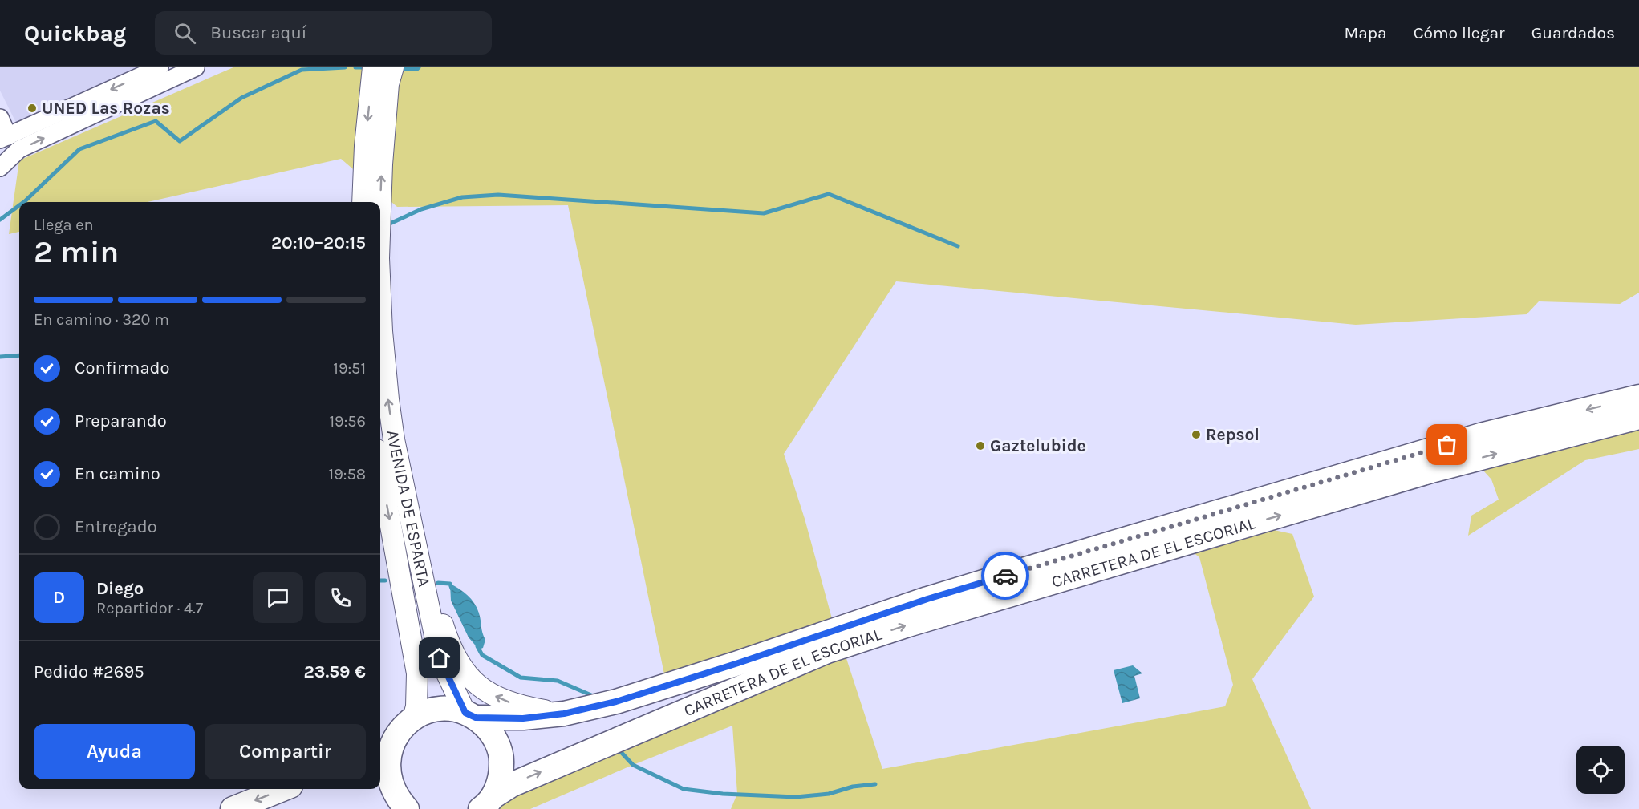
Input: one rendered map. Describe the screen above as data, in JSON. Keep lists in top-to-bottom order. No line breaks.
{"streets":{"highway":["CARRETERA DE EL ESCORIAL"],"main road":["AVENIDA DE ESPARTA"]},"crossings":[["AVENIDA DE ESPARTA","CARRETERA DE EL ESCORIAL"]],"places":["UNED Las Rozas","Repsol","Gaztelubide"],"page":{"header":"Quickbag","search":"Buscar aquí","nav":["Mapa","Cómo llegar","Guardados"],"heading":["2 min","Llega en","20:10–20:15"],"panel":["Diego","Repartidor · 4.7","Pedido #2695","23.59 €"],"bar":"En camino · 320 m","list":[["Confirmado","19:51"],["Preparando","19:56"],["En camino","19:58"],"Entregado"],"round":"D","buttons":["Ayuda","Compartir"]}}
